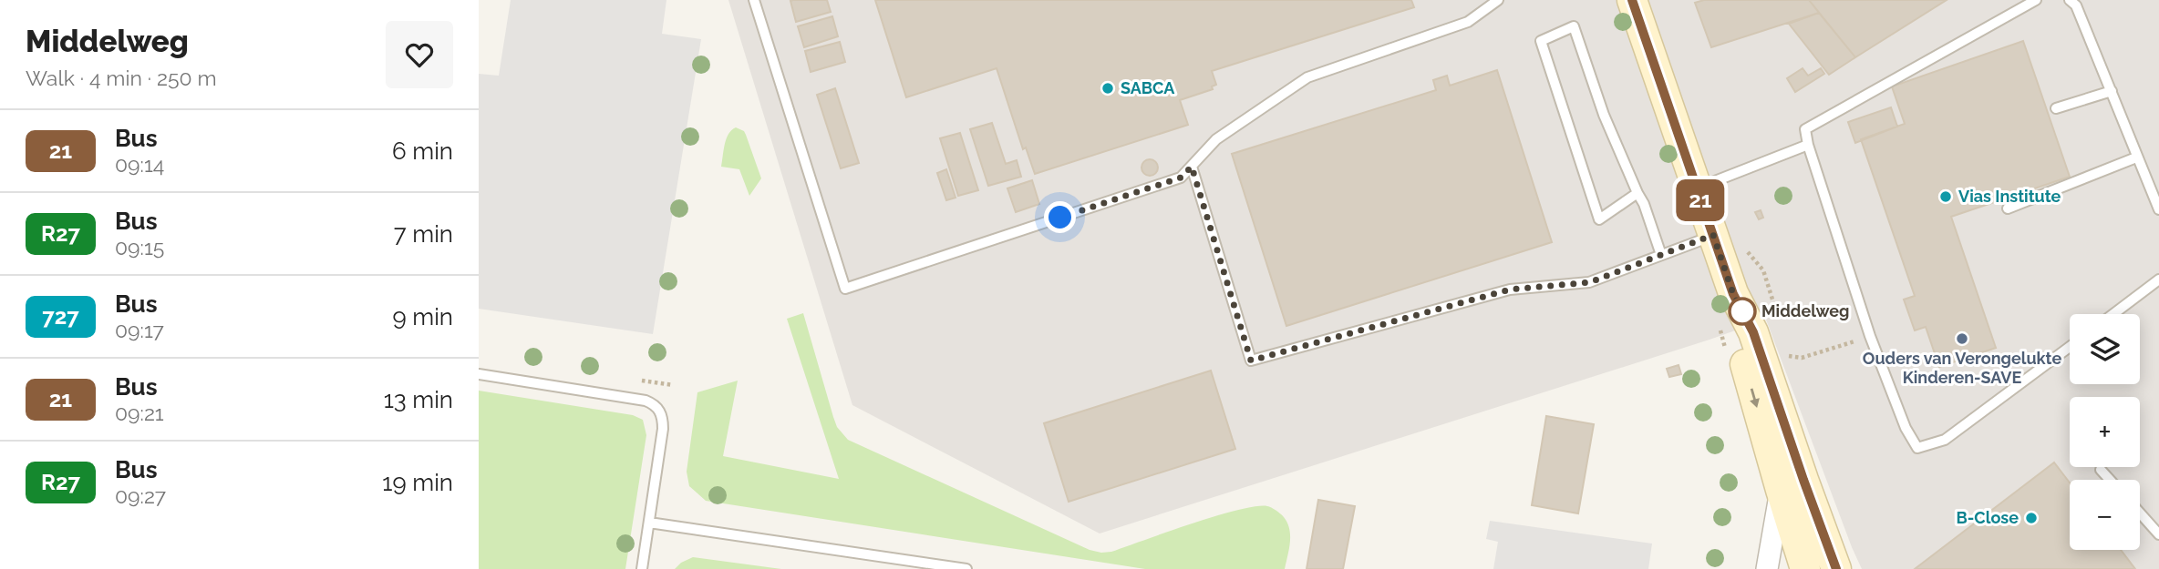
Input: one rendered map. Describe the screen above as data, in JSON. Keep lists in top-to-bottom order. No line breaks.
{"places":["SABCA","Vias Institute","Middelweg","Ouders van Verongelukte Kinderen-SAVE","B-Close"],"lines":["bus line 21"],"page":{"heading":["Middelweg","Walk · 4 min · 250 m"],"on_map":"21","list":[{"mark":"21","name":"Bus","note":"09:14","value":"6 min"},{"mark":"R27","name":"Bus","note":"09:15","value":"7 min"},{"mark":"727","name":"Bus","note":"09:17","value":"9 min"},{"mark":"21","name":"Bus","note":"09:21","value":"13 min"},{"mark":"R27","name":"Bus","note":"09:27","value":"19 min"}],"map_buttons":["+","−"]}}
